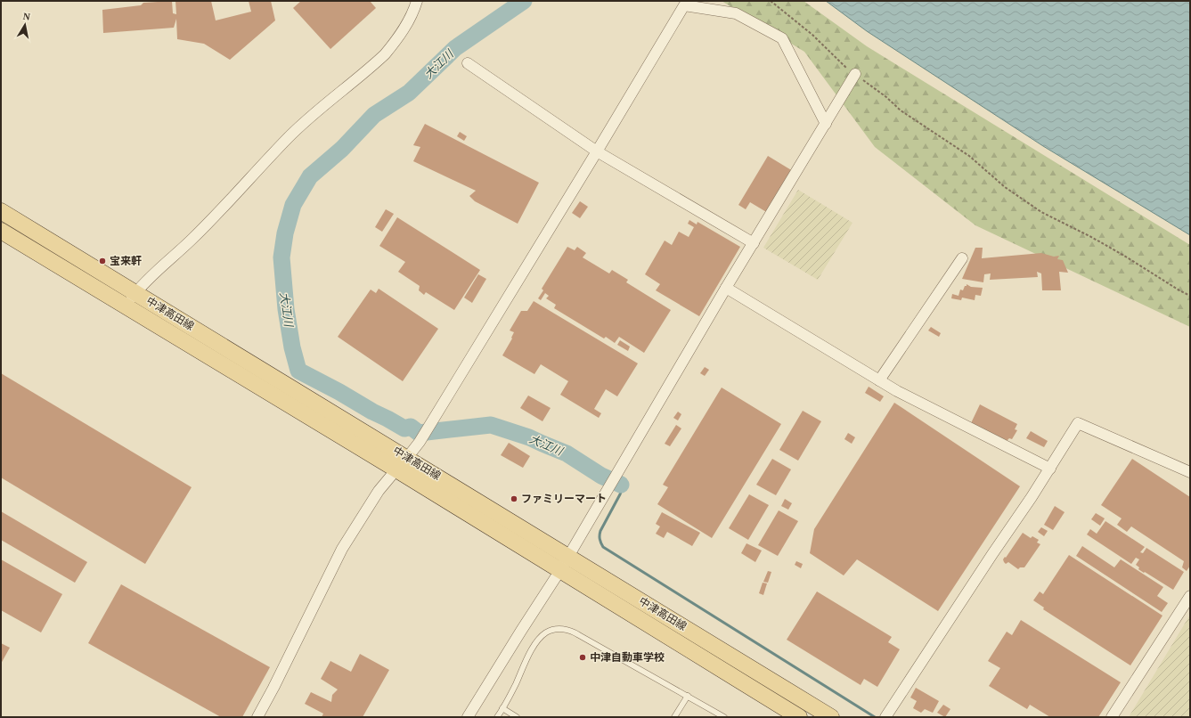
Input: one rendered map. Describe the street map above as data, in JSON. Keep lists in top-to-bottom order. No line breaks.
{"streets":{"main road":["中津高田線"]},"water":["大江川"],"places":["宝来軒","ファミリーマート","中津自動車学校"],"north":"top"}
